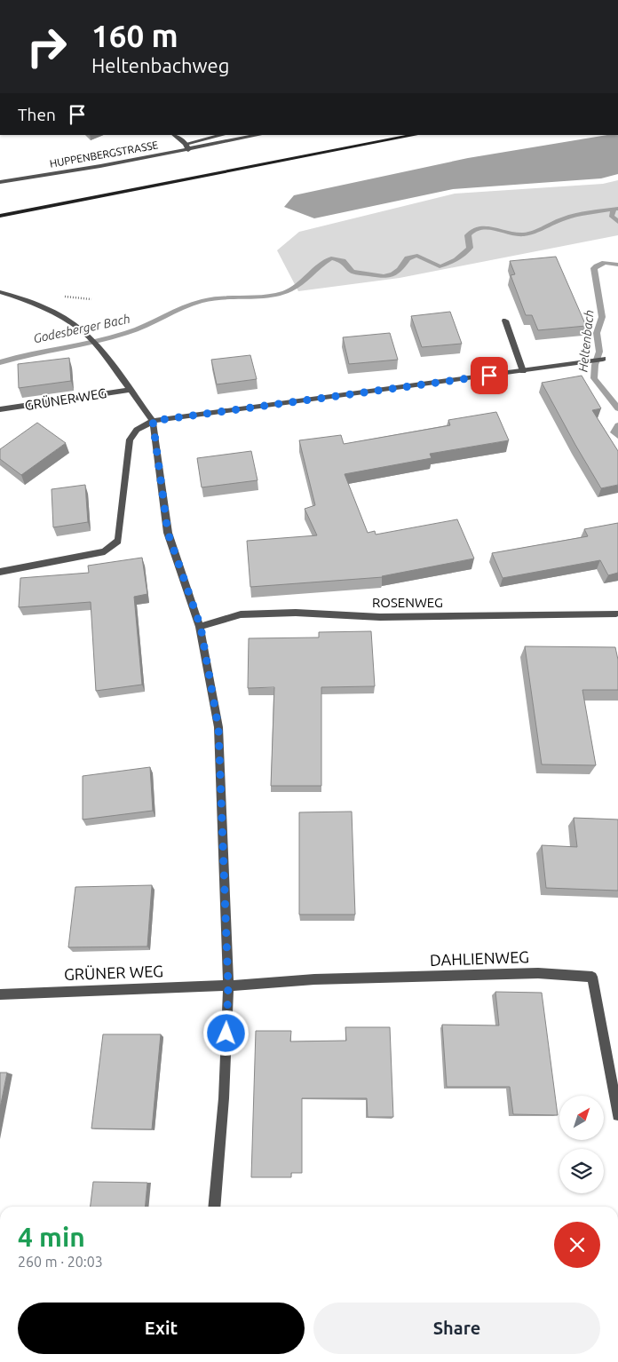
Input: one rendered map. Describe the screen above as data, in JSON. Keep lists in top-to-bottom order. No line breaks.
{"streets":{"street":["HUPPENBERGSTRASSE","GRÜNER WEG","ROSENWEG","DAHLIENWEG"]},"crossings":[["GRÜNER WEG","ROSENWEG"],["GRÜNER WEG","DAHLIENWEG"]],"water":["Godesberger Bach","Heltenbach"],"north":"top right","page":{"turn":["160 m","Heltenbachweg"],"then":"Then","heading":["4 min","260 m · 20:03"],"buttons":["Exit","Share"]}}
